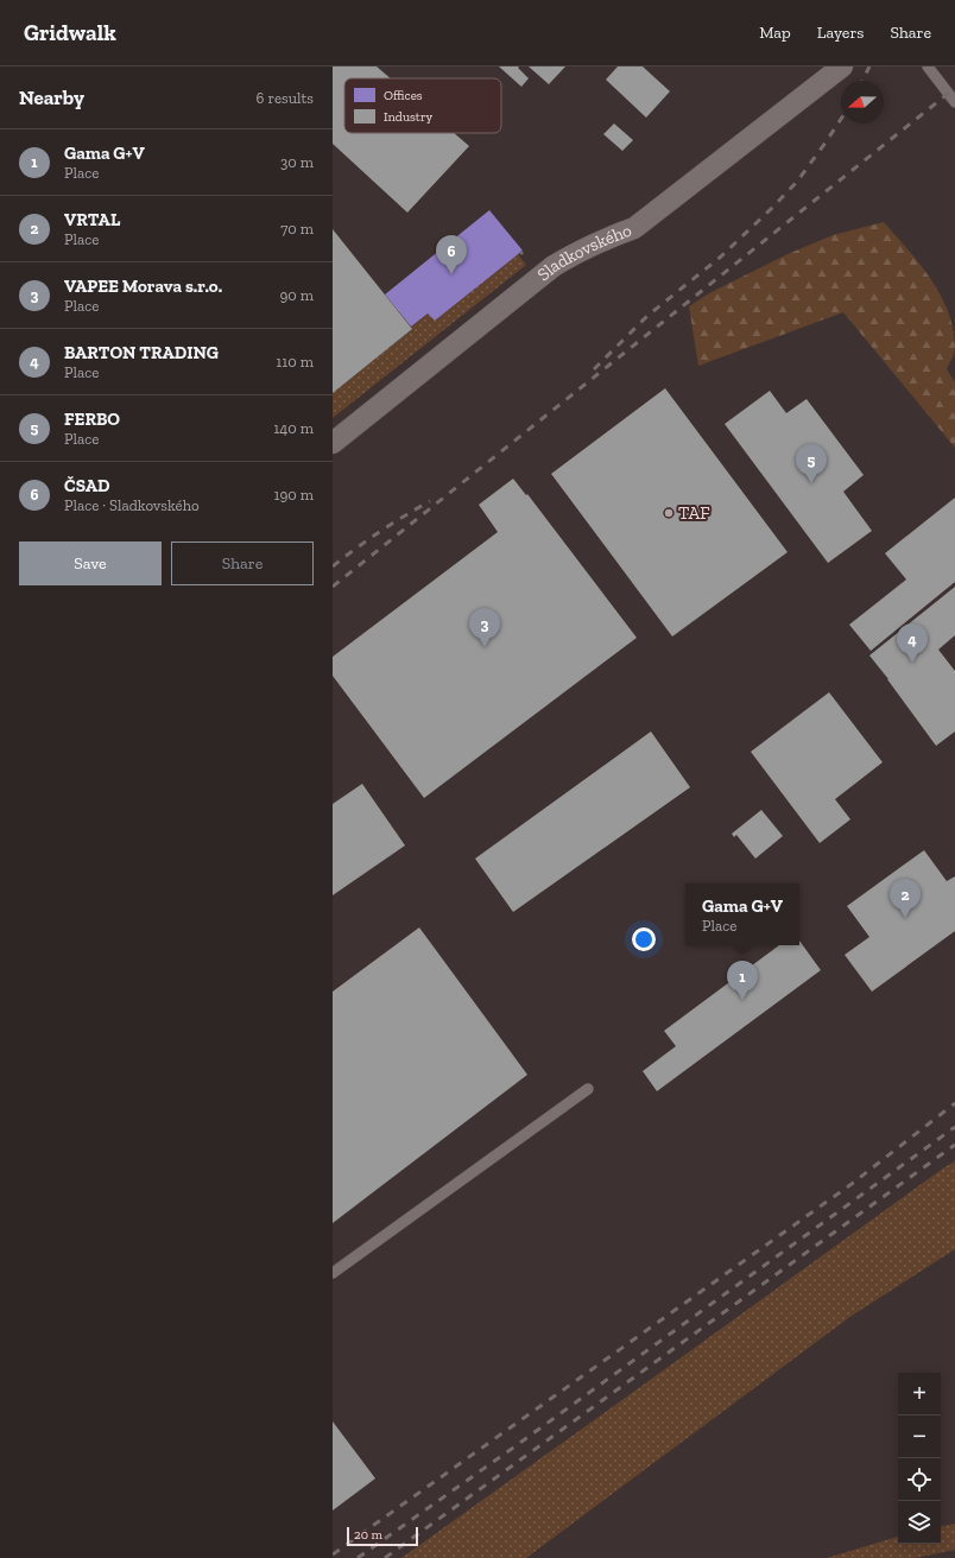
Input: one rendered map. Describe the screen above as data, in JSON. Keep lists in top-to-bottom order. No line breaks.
{"streets":{"street":["Sladkovského"]},"places":["TAF"],"legend":["Offices","Industry"],"scale_bar":"20 m","north":"left","page":{"header":"Gridwalk","nav":["Map","Layers","Share"],"heading":["Nearby","6 results"],"list":[{"mark":"1","name":"Gama G+V","note":"Place","value":"30 m"},{"mark":"2","name":"VRTAL","note":"Place","value":"70 m"},{"mark":"3","name":"VAPEE Morava s.r.o.","note":"Place","value":"90 m"},{"mark":"4","name":"BARTON TRADING","note":"Place","value":"110 m"},{"mark":"5","name":"FERBO","note":"Place","value":"140 m"},{"mark":"6","name":"ČSAD","note":"Place · Sladkovského","value":"190 m"}],"pins":["6","5","3","4","2","1"],"buttons":["Save","Share"],"popup":["Gama G+V","Place"],"map_buttons":["+","−"],"scale":"20 m"}}
